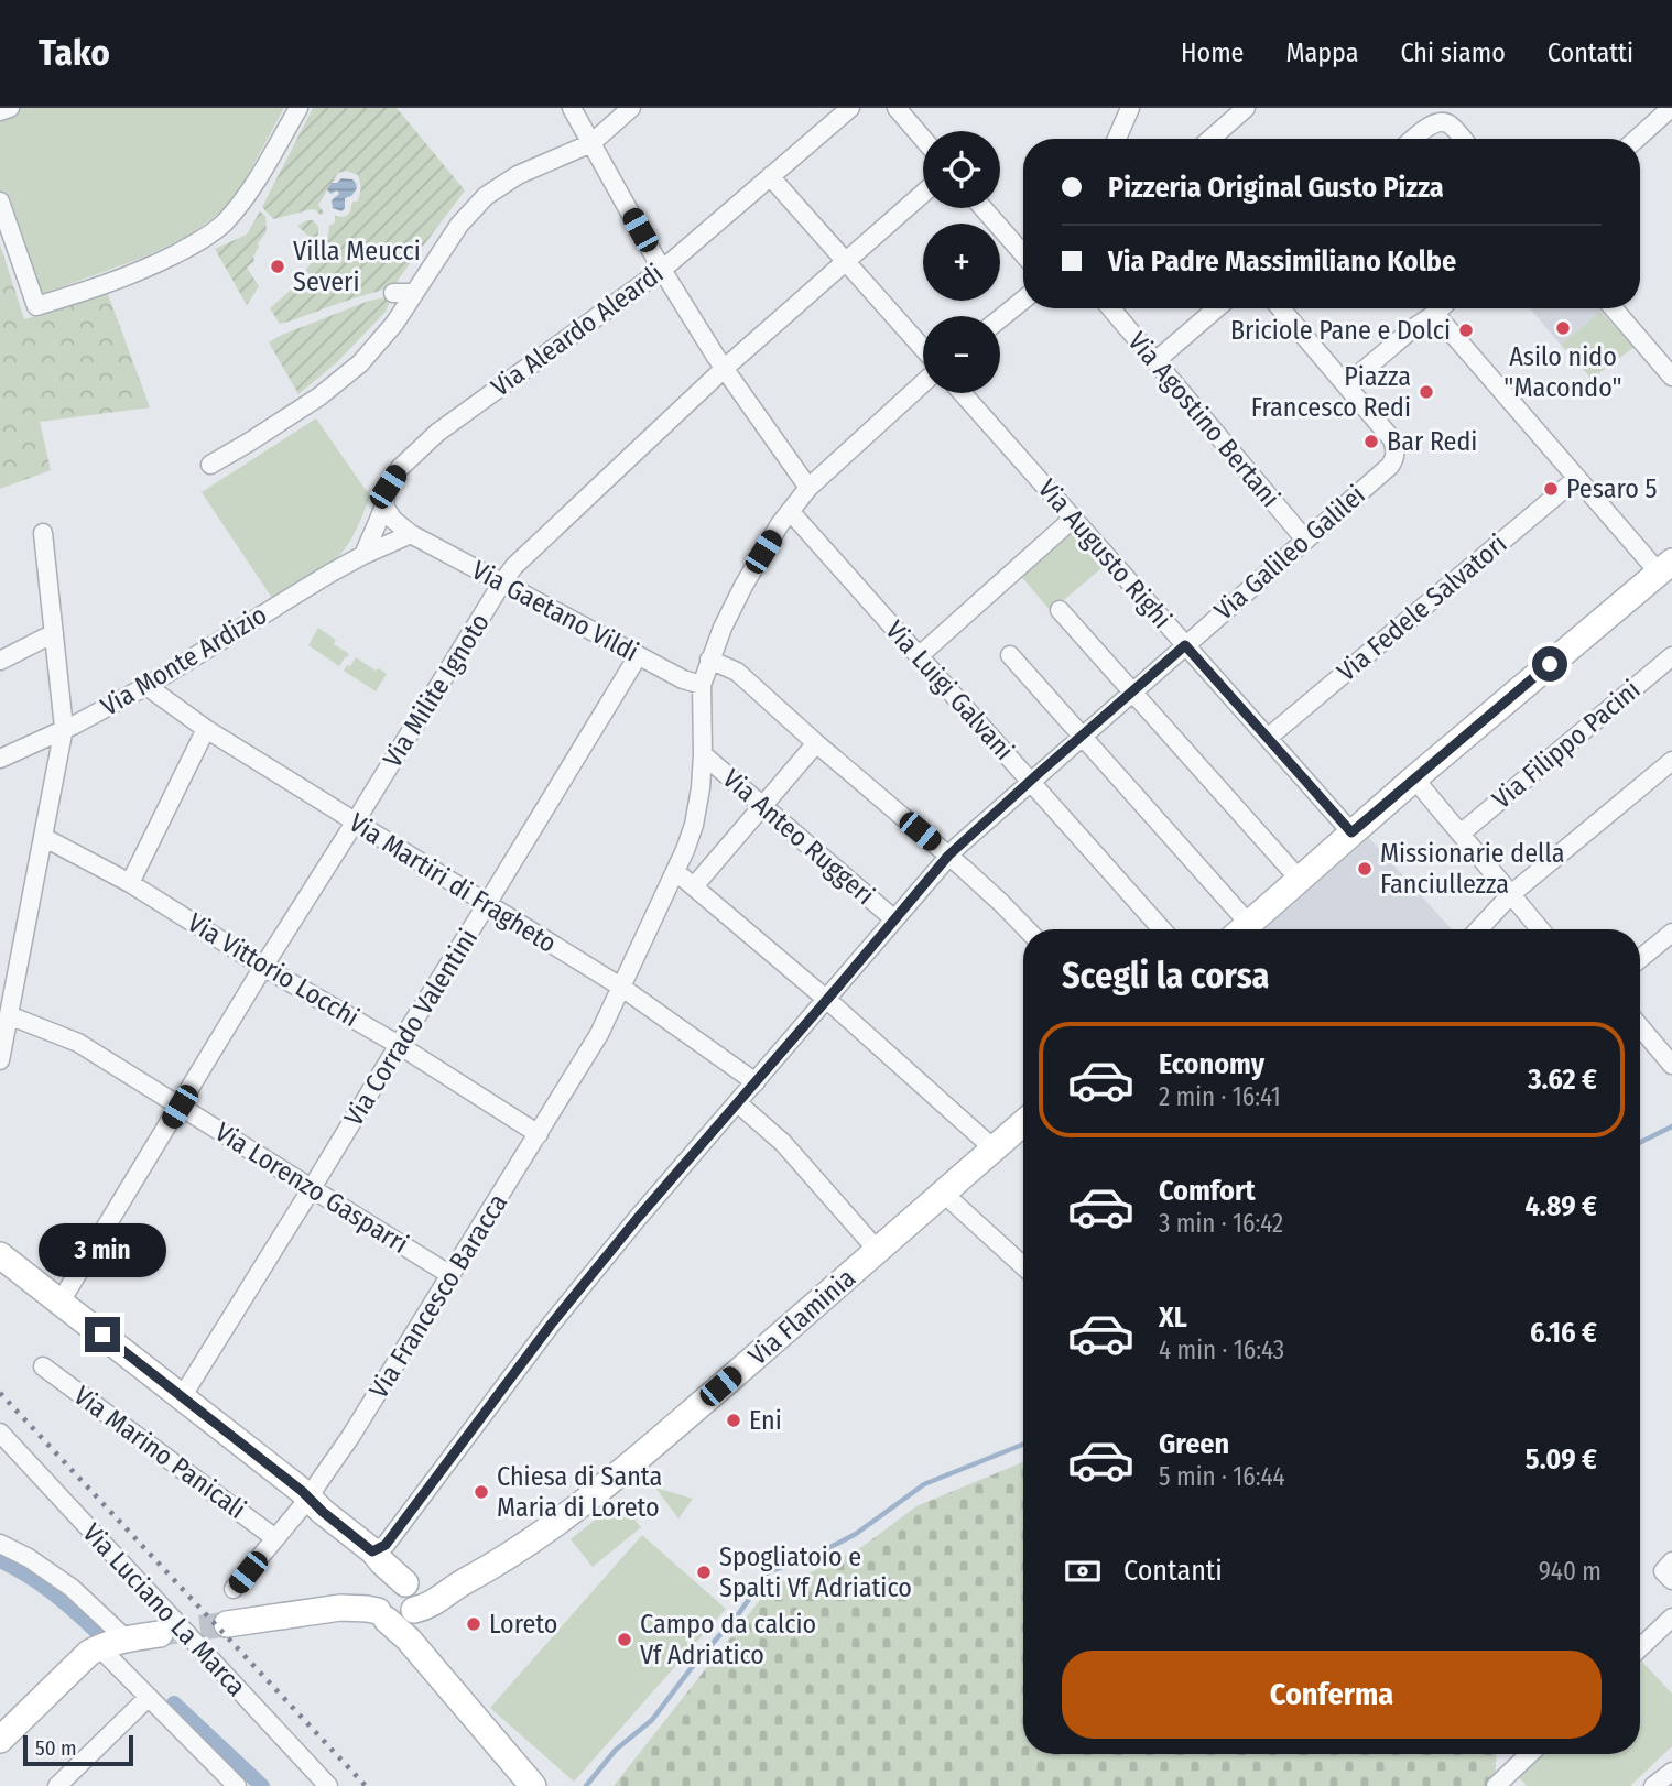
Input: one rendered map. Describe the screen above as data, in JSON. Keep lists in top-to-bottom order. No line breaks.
{"streets":{"street":["Via Aleardo Aleardi","Via Agostino Bertani","Via Galileo Galilei","Via Augusto Righi","Via Fedele Salvatori","Via Gaetano Vildi","Via Monte Ardizio","Via Milite Ignoto","Via Luigi Galvani","Via Filippo Pacini","Via Anteo Ruggeri","Via Martiri di Fragheto","Via Vittorio Locchi","Via Corrado Valentini","Via Lorenzo Gasparri","Via Francesco Baracca","Via Flaminia","Via Marino Panicali","Via Luciano La Marca"]},"crossings":[["Via Agostino Bertani","Via Galileo Galilei"],["Via Galileo Galilei","Via Augusto Righi"],["Via Galileo Galilei","Via Luigi Galvani"],["Via Galileo Galilei","Via Anteo Ruggeri"],["Via Galileo Galilei","Via Martiri di Fragheto"],["Via Augusto Righi","Via Fedele Salvatori"],["Via Gaetano Vildi","Via Monte Ardizio"],["Via Gaetano Vildi","Via Milite Ignoto"],["Via Gaetano Vildi","Via Corrado Valentini"],["Via Gaetano Vildi","Via Francesco Baracca"],["Via Monte Ardizio","Via Martiri di Fragheto"],["Via Milite Ignoto","Via Martiri di Fragheto"],["Via Milite Ignoto","Via Vittorio Locchi"],["Via Milite Ignoto","Via Lorenzo Gasparri"],["Via Anteo Ruggeri","Via Francesco Baracca"],["Via Martiri di Fragheto","Via Corrado Valentini"],["Via Martiri di Fragheto","Via Francesco Baracca"],["Via Vittorio Locchi","Via Corrado Valentini"],["Via Vittorio Locchi","Via Francesco Baracca"],["Via Corrado Valentini","Via Lorenzo Gasparri"],["Via Lorenzo Gasparri","Via Francesco Baracca"],["Via Francesco Baracca","Via Marino Panicali"]],"places":["Villa Meucci Severi","Asilo nido \"Macondo\"","Briciole Pane e Dolci","Piazza Francesco Redi","Bar Redi","Pesaro 5","Missionarie della Fanciullezza","Eni","Chiesa di Santa Maria di Loreto","Spogliatoio e Spalti Vf Adriatico","Loreto","Campo da calcio Vf Adriatico"],"scale_bar":"50 m","page":{"header":"Tako","nav":["Home","Mappa","Chi siamo","Contatti"],"map_buttons":["+","−"],"banner":["Pizzeria Original Gusto Pizza","Via Padre Massimiliano Kolbe"],"heading":"Scegli la corsa","list":[{"name":"Economy","note":"2 min · 16:41","value":"3.62 €"},{"name":"Comfort","note":"3 min · 16:42","value":"4.89 €"},{"name":"XL","note":"4 min · 16:43","value":"6.16 €"},{"name":"Green","note":"5 min · 16:44","value":"5.09 €"}],"bubble":"3 min","pay":["Contanti","940 m"],"buttons":"Conferma","scale":"50 m"}}
